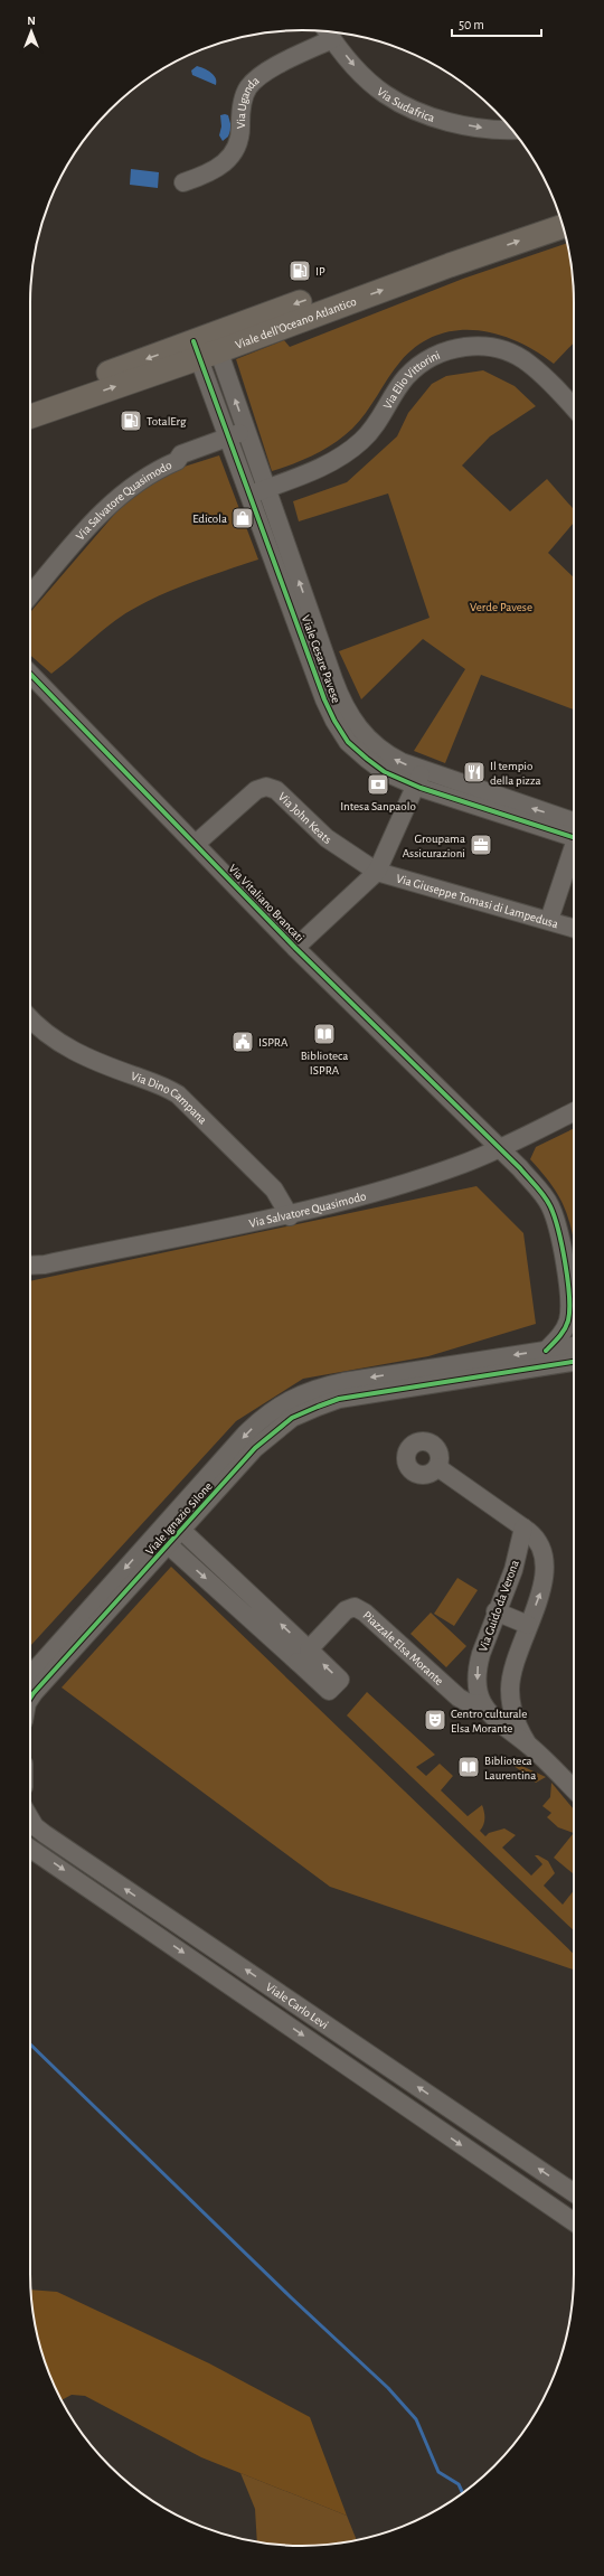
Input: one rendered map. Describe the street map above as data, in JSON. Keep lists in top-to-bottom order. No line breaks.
{"streets":{"main road":["Viale dell'Oceano Atlantico"],"street":["Via Sudafrica","Via Uganda","Via Elio Vittorini","Via Salvatore Quasimodo","Viale Cesare Pavese","Via John Keats","Via Giuseppe Tomasi di Lampedusa","Via Vitaliano Brancati","Via Dino Campana","Viale Ignazio Silone","Via Guido da Verona","Piazzale Elsa Morante","Viale Carlo Levi"]},"crossings":[["Via Sudafrica","Via Uganda"],["Viale dell'Oceano Atlantico","Viale Cesare Pavese"],["Via Elio Vittorini","Viale Cesare Pavese"],["Via Salvatore Quasimodo","Viale Cesare Pavese"],["Via Salvatore Quasimodo","Via Vitaliano Brancati"],["Via Salvatore Quasimodo","Via Dino Campana"],["Via John Keats","Via Giuseppe Tomasi di Lampedusa"],["Via John Keats","Via Vitaliano Brancati"],["Via Guido da Verona","Piazzale Elsa Morante"]],"one_way":["Via Sudafrica"],"parks":["Verde Pavese"],"places":{"fuel station":["IP","TotalErg"],"shop":["Edicola"],"restaurant":["Il tempio della pizza"],"bank":["Intesa Sanpaolo"],"office":["Groupama Assicurazioni"],"library":["Biblioteca ISPRA","Biblioteca Laurentina"],"public building":["ISPRA"],"theatre":["Centro culturale Elsa Morante"]},"scale_bar":"50 m","north":"top"}
